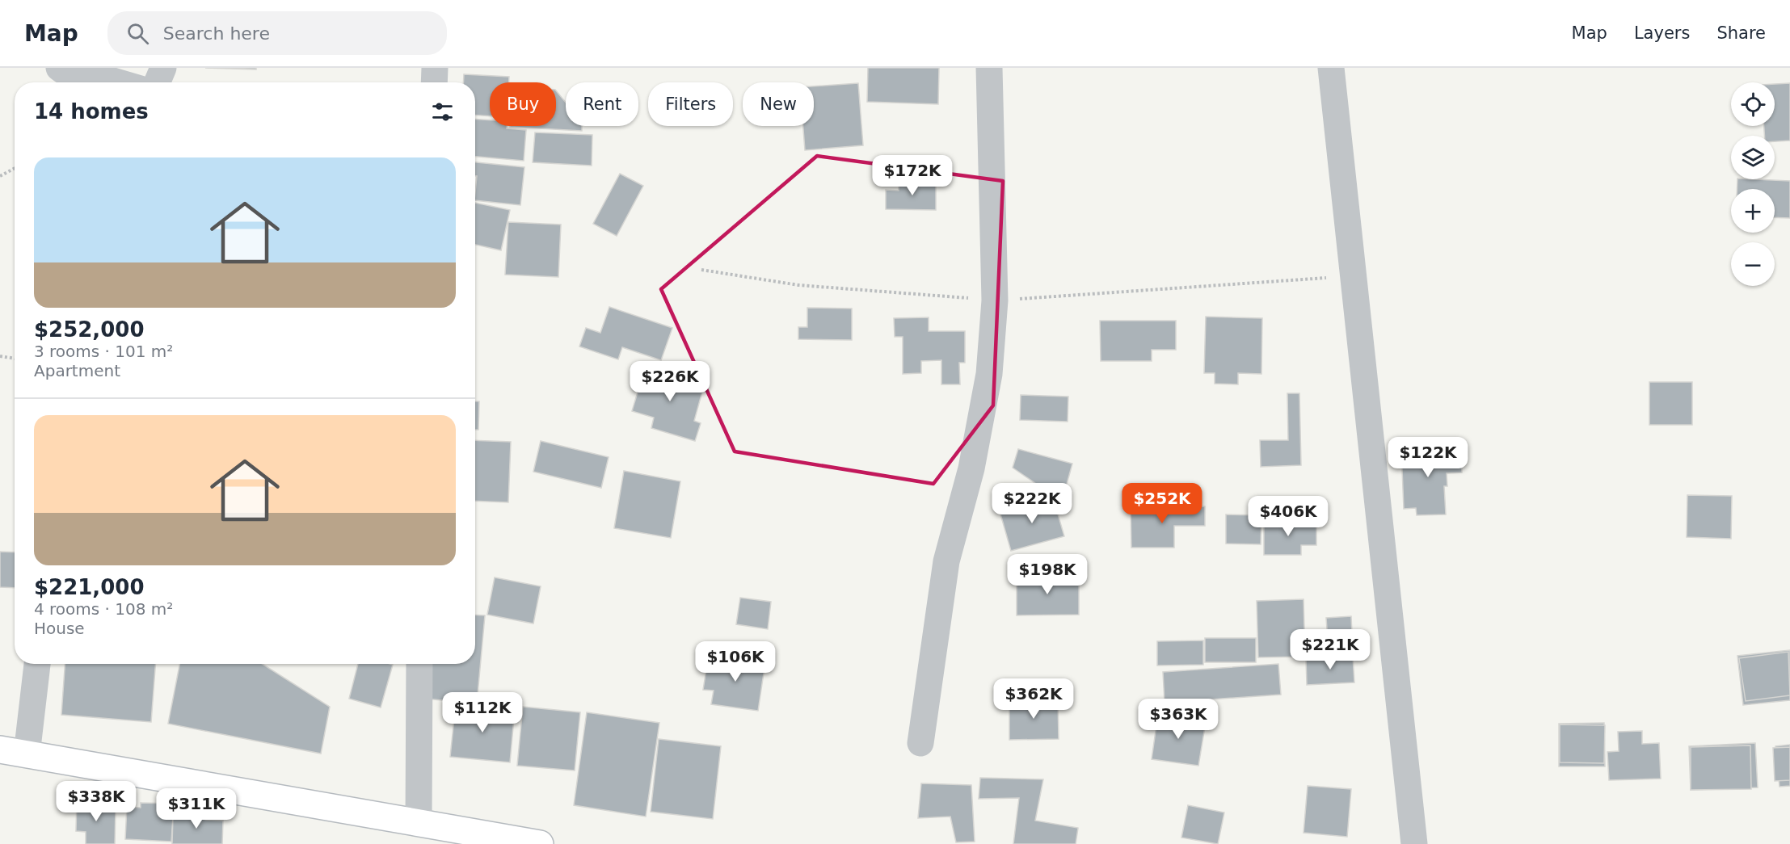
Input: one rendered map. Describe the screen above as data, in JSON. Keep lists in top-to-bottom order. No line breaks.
{"page":{"header":"Map","search":"Search here","nav":["Map","Layers","Share"],"map_buttons":["+","−"],"chip":["Buy","Rent","Filters","New"],"heading":"14 homes","list":[{"name":"$252,000","note":"3 rooms · 101 m² · Apartment"},{"name":"$221,000","note":"4 rooms · 108 m² · House"}],"price":["$172K","$226K","$122K","$222K","$252K","$406K","$198K","$221K","$106K","$362K","$112K","$363K","$338K","$311K"]}}
